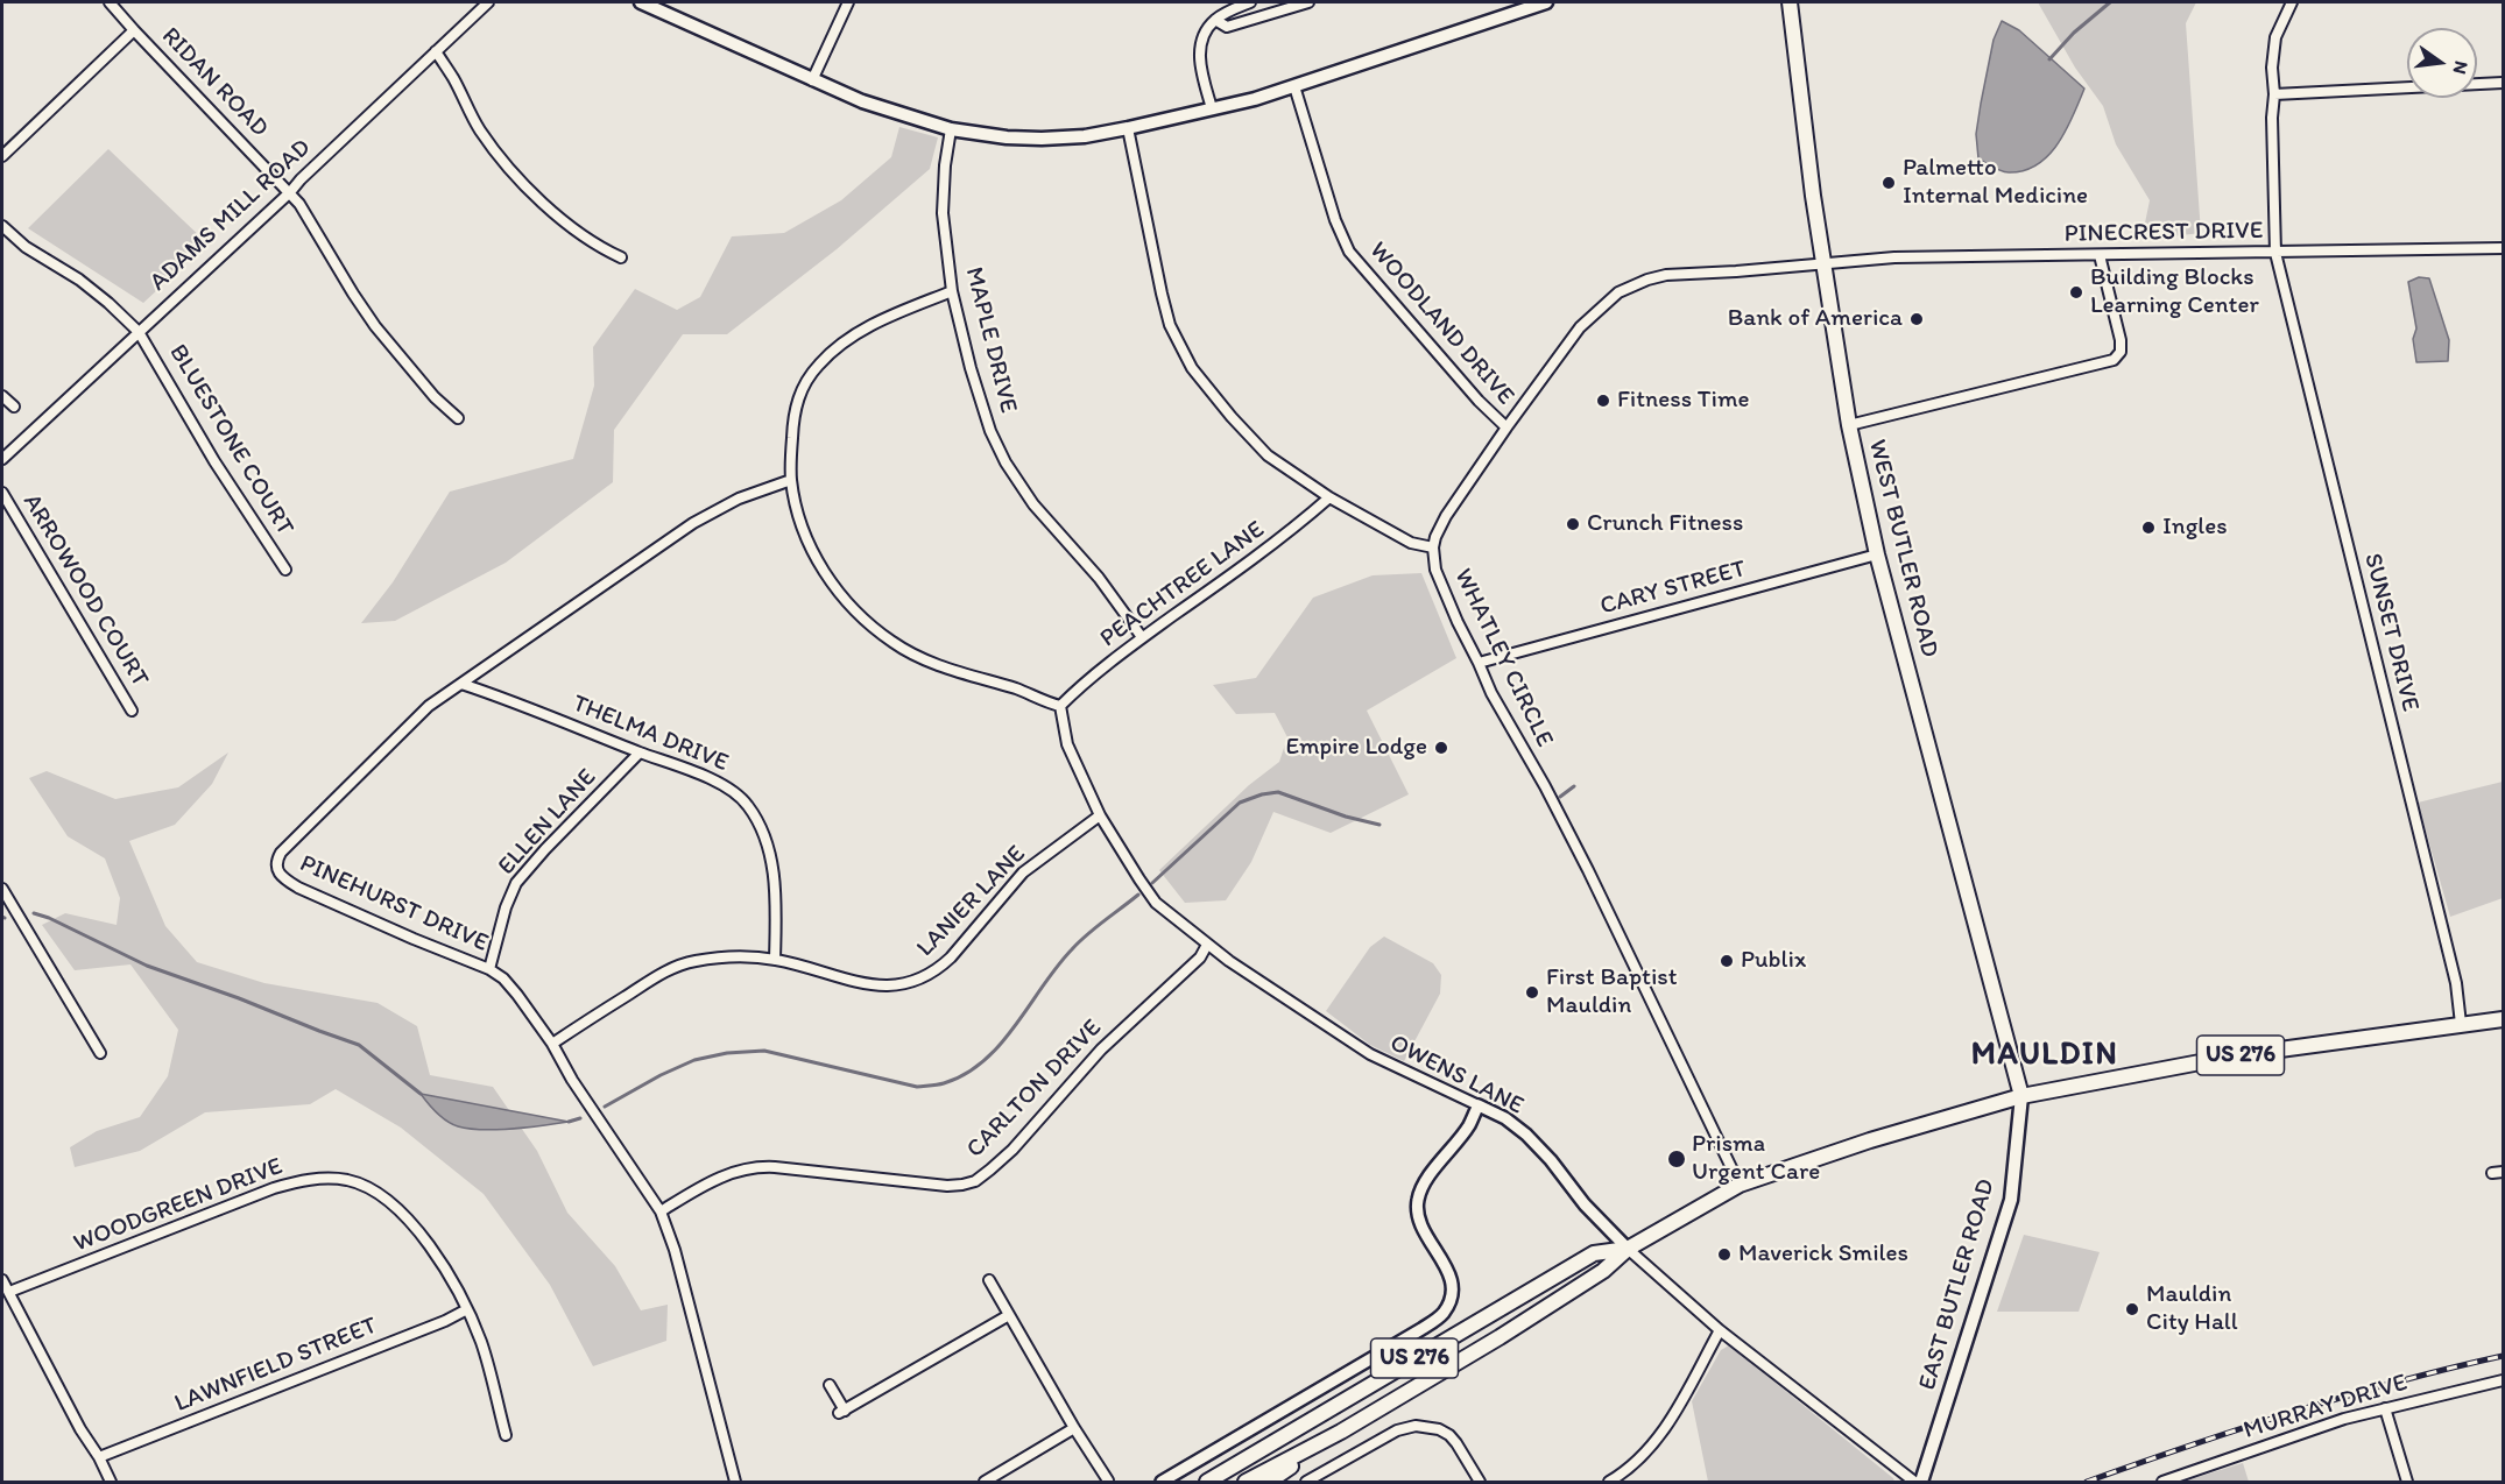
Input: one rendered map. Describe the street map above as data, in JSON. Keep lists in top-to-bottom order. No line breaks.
{"streets":{"main road":["WEST BUTLER ROAD","US 276","EAST BUTLER ROAD"],"street":["RIDAN ROAD","ADAMS MILL ROAD","PINECREST DRIVE","WOODLAND DRIVE","MAPLE DRIVE","BLUESTONE COURT","PEACHTREE LANE","CARY STREET","ARROWOOD COURT","SUNSET DRIVE","WHATLEY CIRCLE","THELMA DRIVE","ELLEN LANE","LANIER LANE","PINEHURST DRIVE","OWENS LANE","CARLTON DRIVE","WOODGREEN DRIVE","LAWNFIELD STREET","MURRAY DRIVE"]},"crossings":[["RIDAN ROAD","ADAMS MILL ROAD"],["ADAMS MILL ROAD","BLUESTONE COURT"],["PINECREST DRIVE","WEST BUTLER ROAD"],["PINECREST DRIVE","SUNSET DRIVE"],["PINECREST DRIVE","WHATLEY CIRCLE"],["WOODLAND DRIVE","WHATLEY CIRCLE"],["MAPLE DRIVE","PEACHTREE LANE"],["WEST BUTLER ROAD","CARY STREET"],["WEST BUTLER ROAD","WHATLEY CIRCLE"],["WEST BUTLER ROAD","US 276"],["WEST BUTLER ROAD","EAST BUTLER ROAD"],["PEACHTREE LANE","OWENS LANE"],["CARY STREET","WHATLEY CIRCLE"],["SUNSET DRIVE","US 276"],["WHATLEY CIRCLE","US 276"],["THELMA DRIVE","ELLEN LANE"],["THELMA DRIVE","LANIER LANE"],["THELMA DRIVE","PINEHURST DRIVE"],["ELLEN LANE","PINEHURST DRIVE"],["LANIER LANE","PINEHURST DRIVE"],["LANIER LANE","OWENS LANE"],["PINEHURST DRIVE","CARLTON DRIVE"],["US 276","OWENS LANE"],["US 276","EAST BUTLER ROAD"],["OWENS LANE","CARLTON DRIVE"],["WOODGREEN DRIVE","LAWNFIELD STREET"]],"districts":["MAULDIN"],"places":["Palmetto Internal Medicine","Building Blocks Learning Center","Bank of America","Fitness Time","Crunch Fitness","Ingles","Empire Lodge","Publix","First Baptist Mauldin","Prisma Urgent Care","Maverick Smiles","Mauldin City Hall"],"north":"right"}
